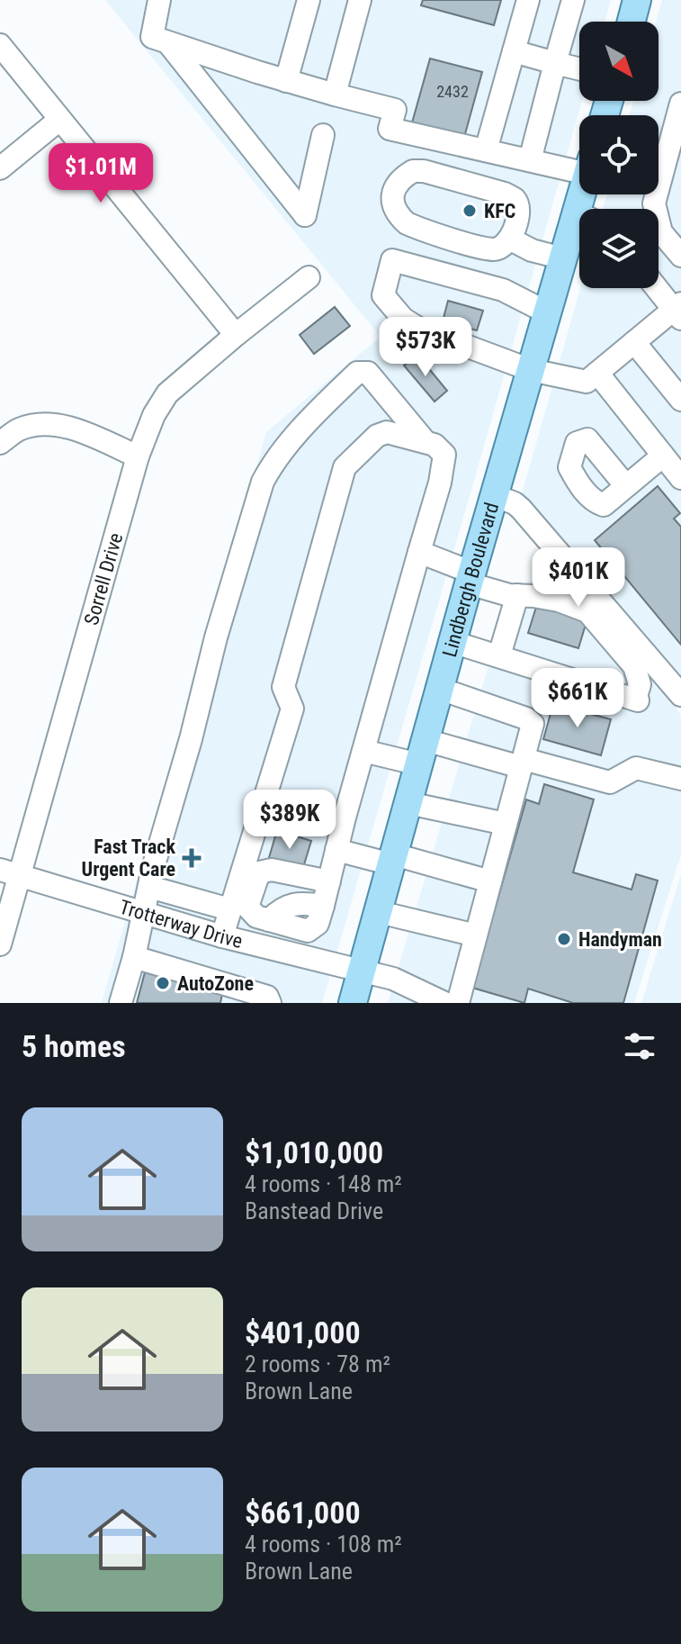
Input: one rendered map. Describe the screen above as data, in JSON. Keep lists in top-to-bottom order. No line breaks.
{"streets":{"main road":["Lindbergh Boulevard"],"street":["Sorrell Drive","Trotterway Drive"]},"crossings":[["Sorrell Drive","Trotterway Drive"],["Lindbergh Boulevard","Trotterway Drive"]],"places":{"other":["KFC","Handyman","AutoZone"],"health":["Fast Track Urgent Care"]},"house_numbers":["2432"],"north":"bottom right","page":{"price":["$1.01M","$573K","$401K","$661K","$389K"],"heading":"5 homes","list":[{"name":"$1,010,000","note":"4 rooms · 148 m² · Banstead Drive"},{"name":"$401,000","note":"2 rooms · 78 m² · Brown Lane"},{"name":"$661,000","note":"4 rooms · 108 m² · Brown Lane"}]}}
